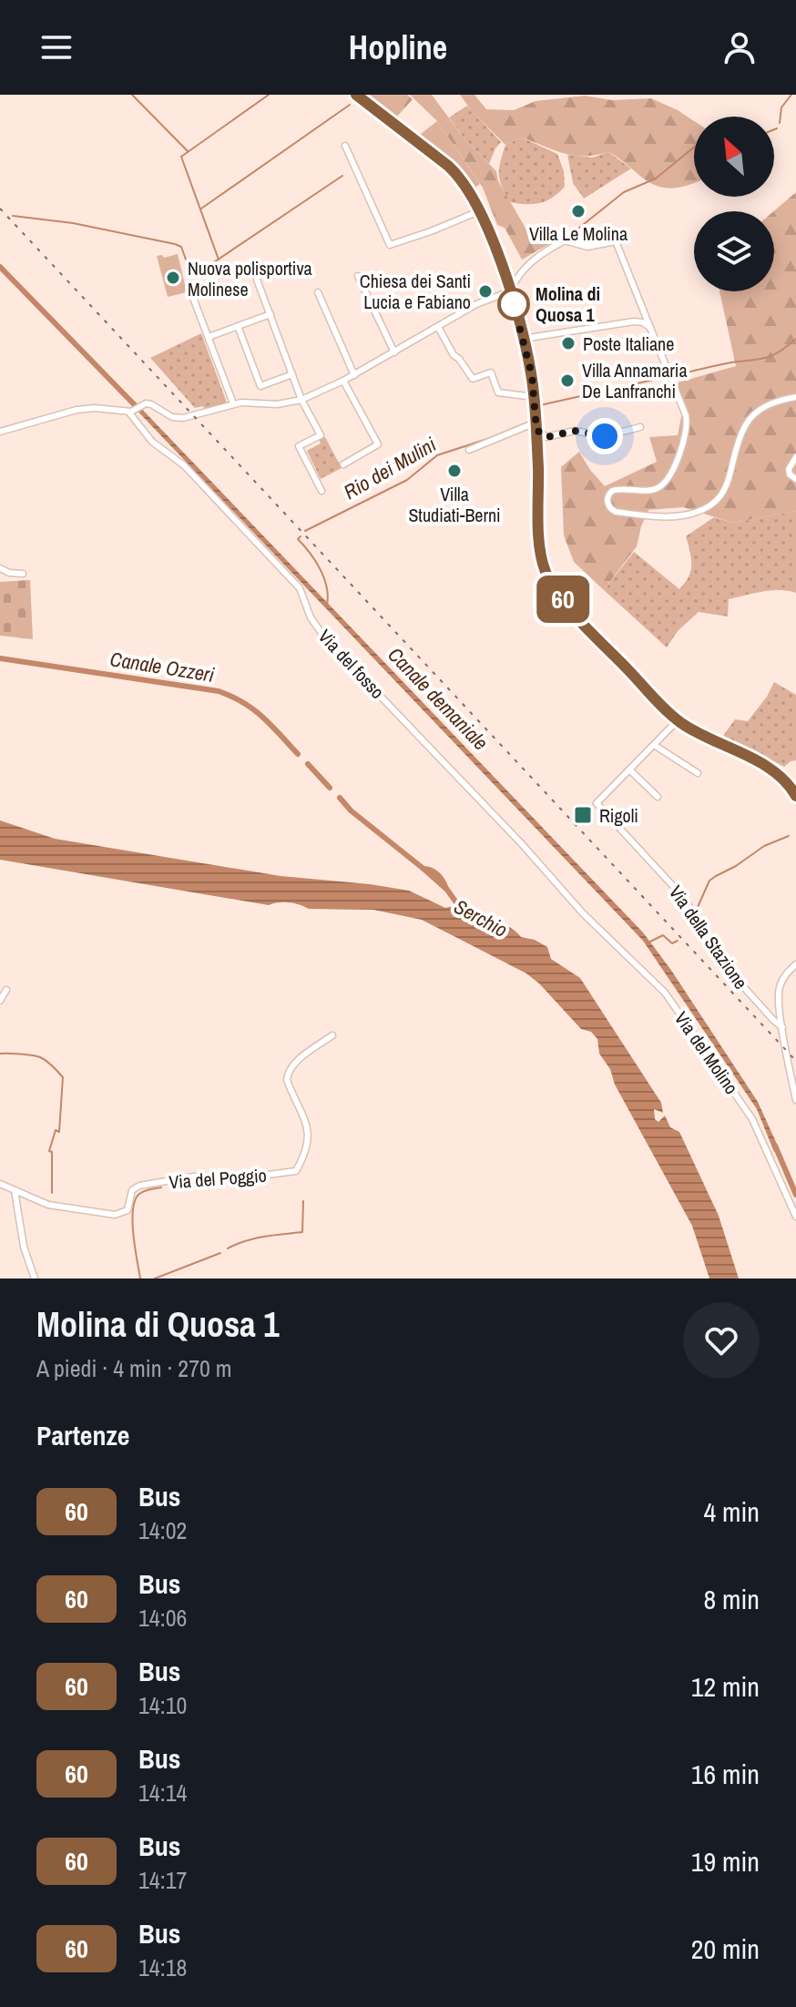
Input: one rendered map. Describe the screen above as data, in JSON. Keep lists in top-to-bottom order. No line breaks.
{"streets":{"street":["Via del fosso","Via della Stazione","Via del Molino","Via del Poggio"]},"crossings":[["Via del fosso","Via del Molino"]],"water":["Rio dei Mulini","Canale Ozzeri","Canale demaniale","Serchio"],"places":{"other":["Villa Le Molina","Nuova polisportiva Molinese","Chiesa dei Santi Lucia e Fabiano","Molina di Quosa 1","Poste Italiane","Villa Annamaria De Lanfranchi","Villa Studiati-Berni"],"transit":["Rigoli"]},"lines":["bus line 60"],"north":"top left","page":{"header":"Hopline","on_map":"60","heading":[["Molina di Quosa 1","A piedi · 4 min · 270 m"],"Partenze"],"list":[{"mark":"60","name":"Bus","note":"14:02","value":"4 min"},{"mark":"60","name":"Bus","note":"14:06","value":"8 min"},{"mark":"60","name":"Bus","note":"14:10","value":"12 min"},{"mark":"60","name":"Bus","note":"14:14","value":"16 min"},{"mark":"60","name":"Bus","note":"14:17","value":"19 min"},{"mark":"60","name":"Bus","note":"14:18","value":"20 min"}]}}
